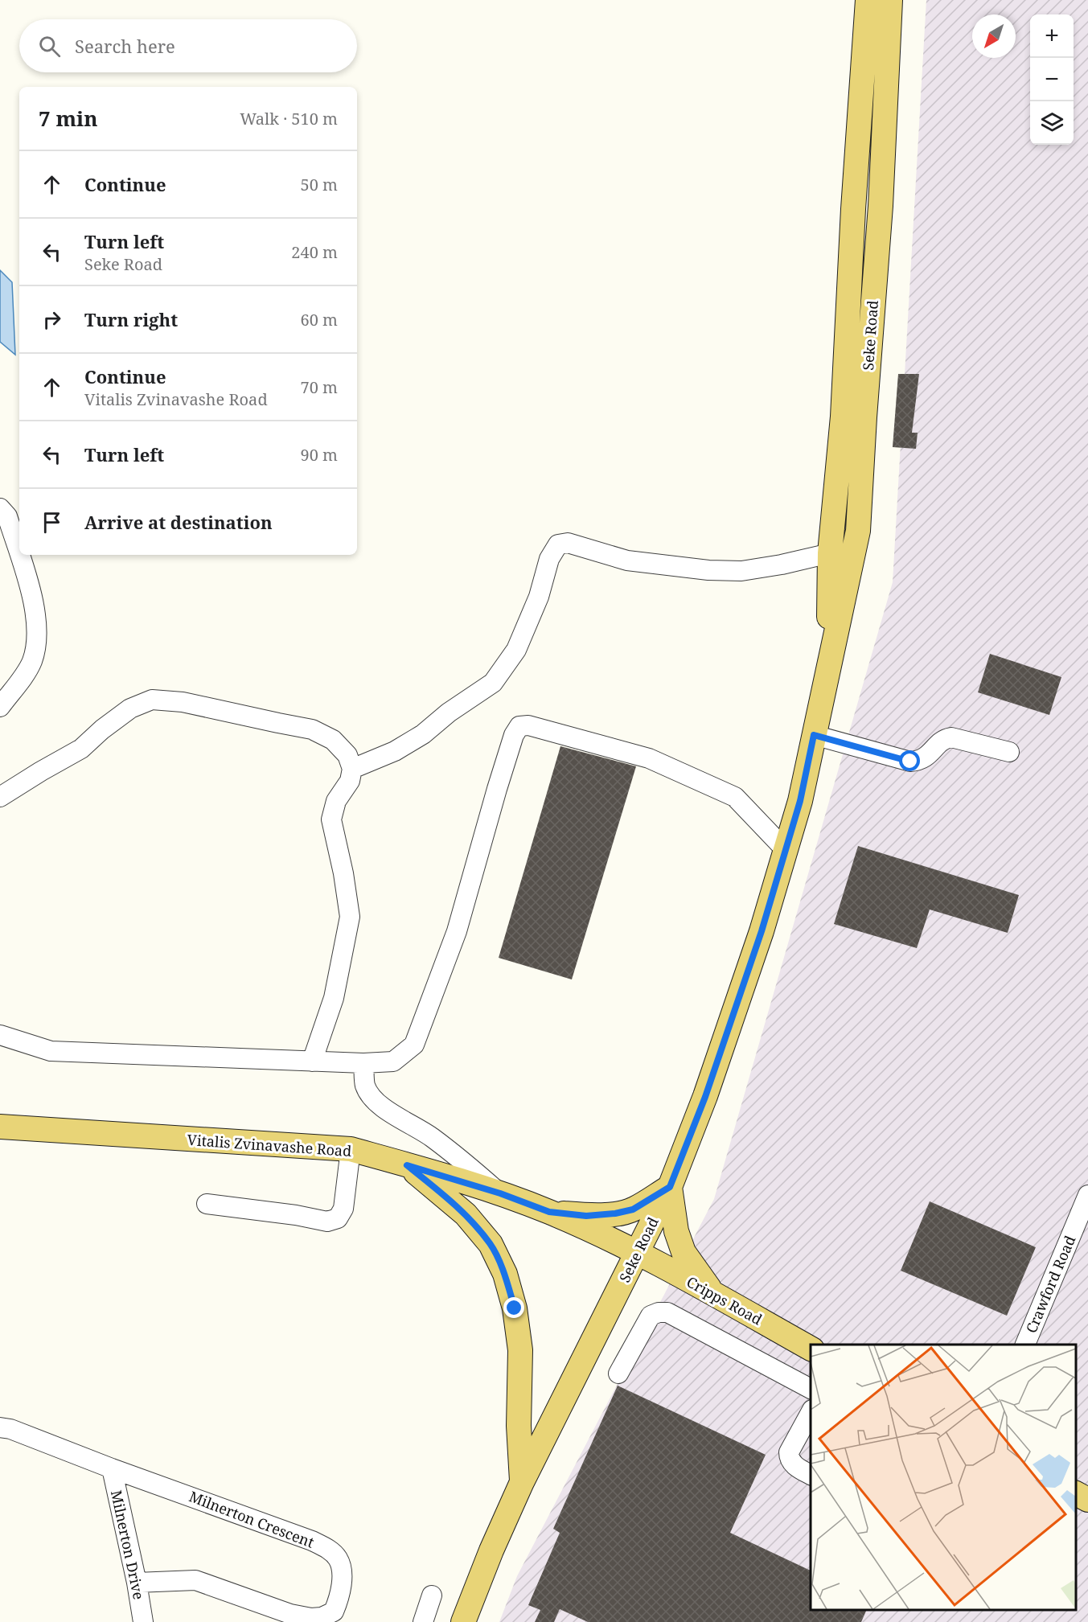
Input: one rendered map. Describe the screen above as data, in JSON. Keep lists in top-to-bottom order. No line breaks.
{"streets":{"main road":["Seke Road","Vitalis Zvinavashe Road","Cripps Road"],"street":["Crawford Road","Milnerton Crescent","Milnerton Drive"]},"crossings":[["Seke Road","Vitalis Zvinavashe Road"],["Seke Road","Cripps Road"],["Vitalis Zvinavashe Road","Cripps Road"],["Milnerton Crescent","Milnerton Drive"]],"north":"bottom left","page":{"map_buttons":["+","−"],"search":"Search here","heading":["7 min","Walk · 510 m"],"list":[["Continue","50 m"],["Turn left","Seke Road","240 m"],["Turn right","60 m"],["Continue","Vitalis Zvinavashe Road","70 m"],["Turn left","90 m"],"Arrive at destination"]}}
